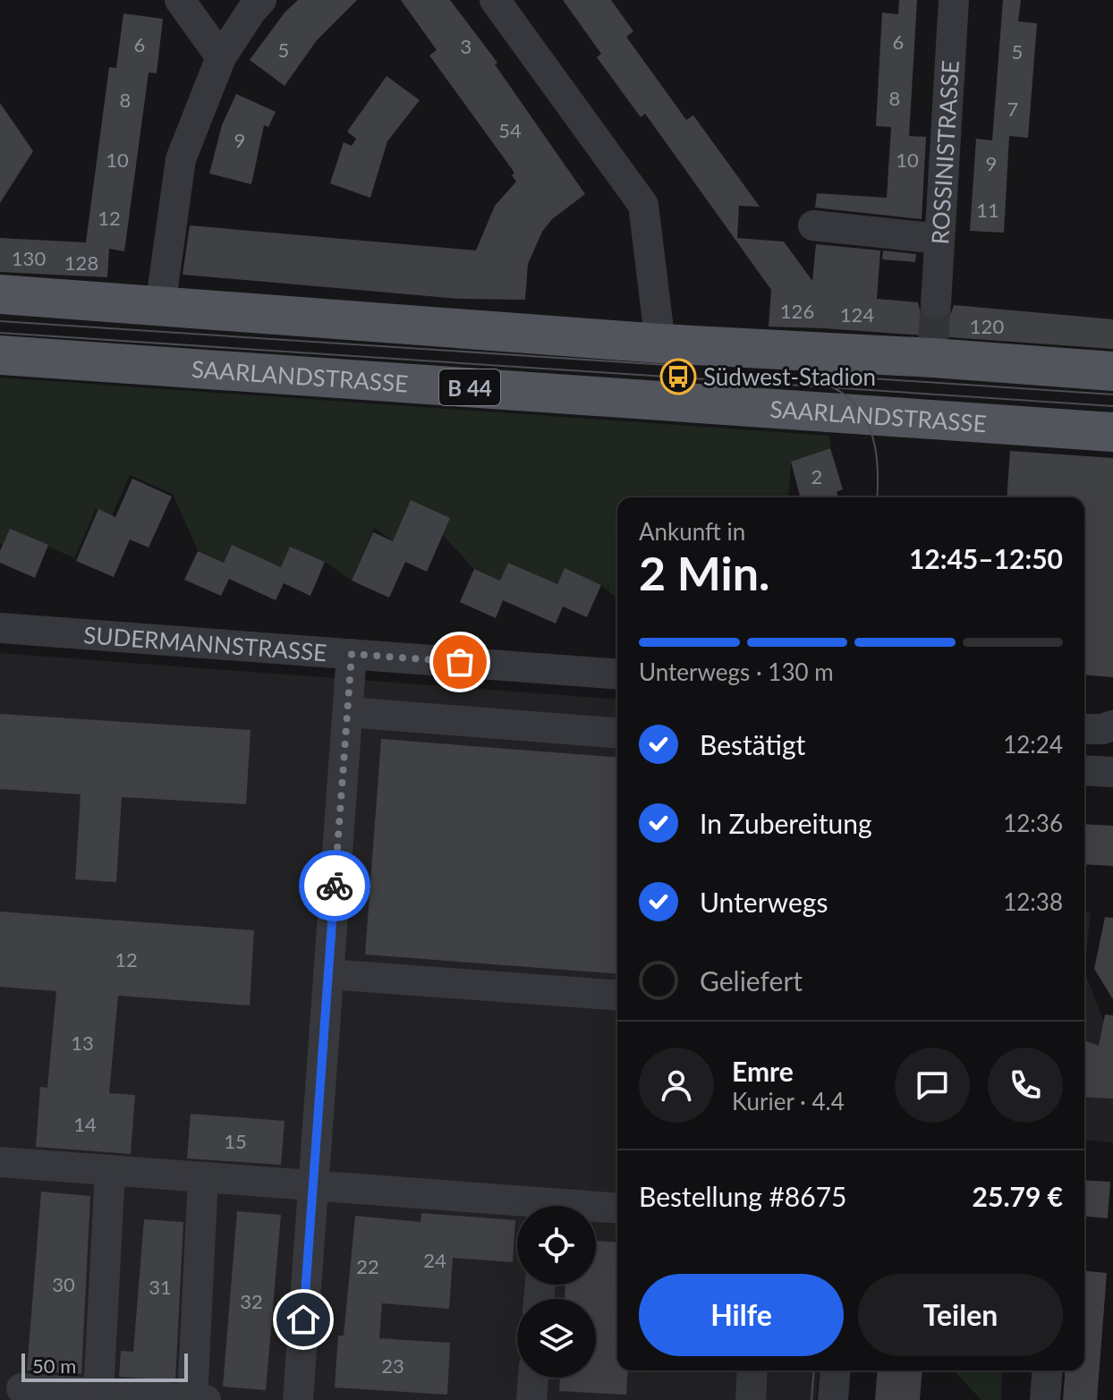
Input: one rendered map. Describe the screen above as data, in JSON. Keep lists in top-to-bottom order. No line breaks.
{"streets":{"main road":["SAARLANDSTRASSE","B 44"],"street":["ROSSINISTRASSE","SUDERMANNSTRASSE"]},"places":{"bus stop":["Südwest-Stadion"]},"house_numbers":["6","6","3","5","5","8","8","7","54","9","10","10","9","11","12","130","128","126","124","120","2","12","13","14","15","24","22","30","31","32","23"],"scale_bar":"50 m","page":{"heading":["2 Min.","Ankunft in","12:45–12:50"],"panel":["Emre","Kurier · 4.4","Bestellung #8675","25.79 €"],"bar":"Unterwegs · 130 m","list":[["Bestätigt","12:24"],["In Zubereitung","12:36"],["Unterwegs","12:38"],"Geliefert"],"buttons":["Hilfe","Teilen"],"scale":"50 m"}}
